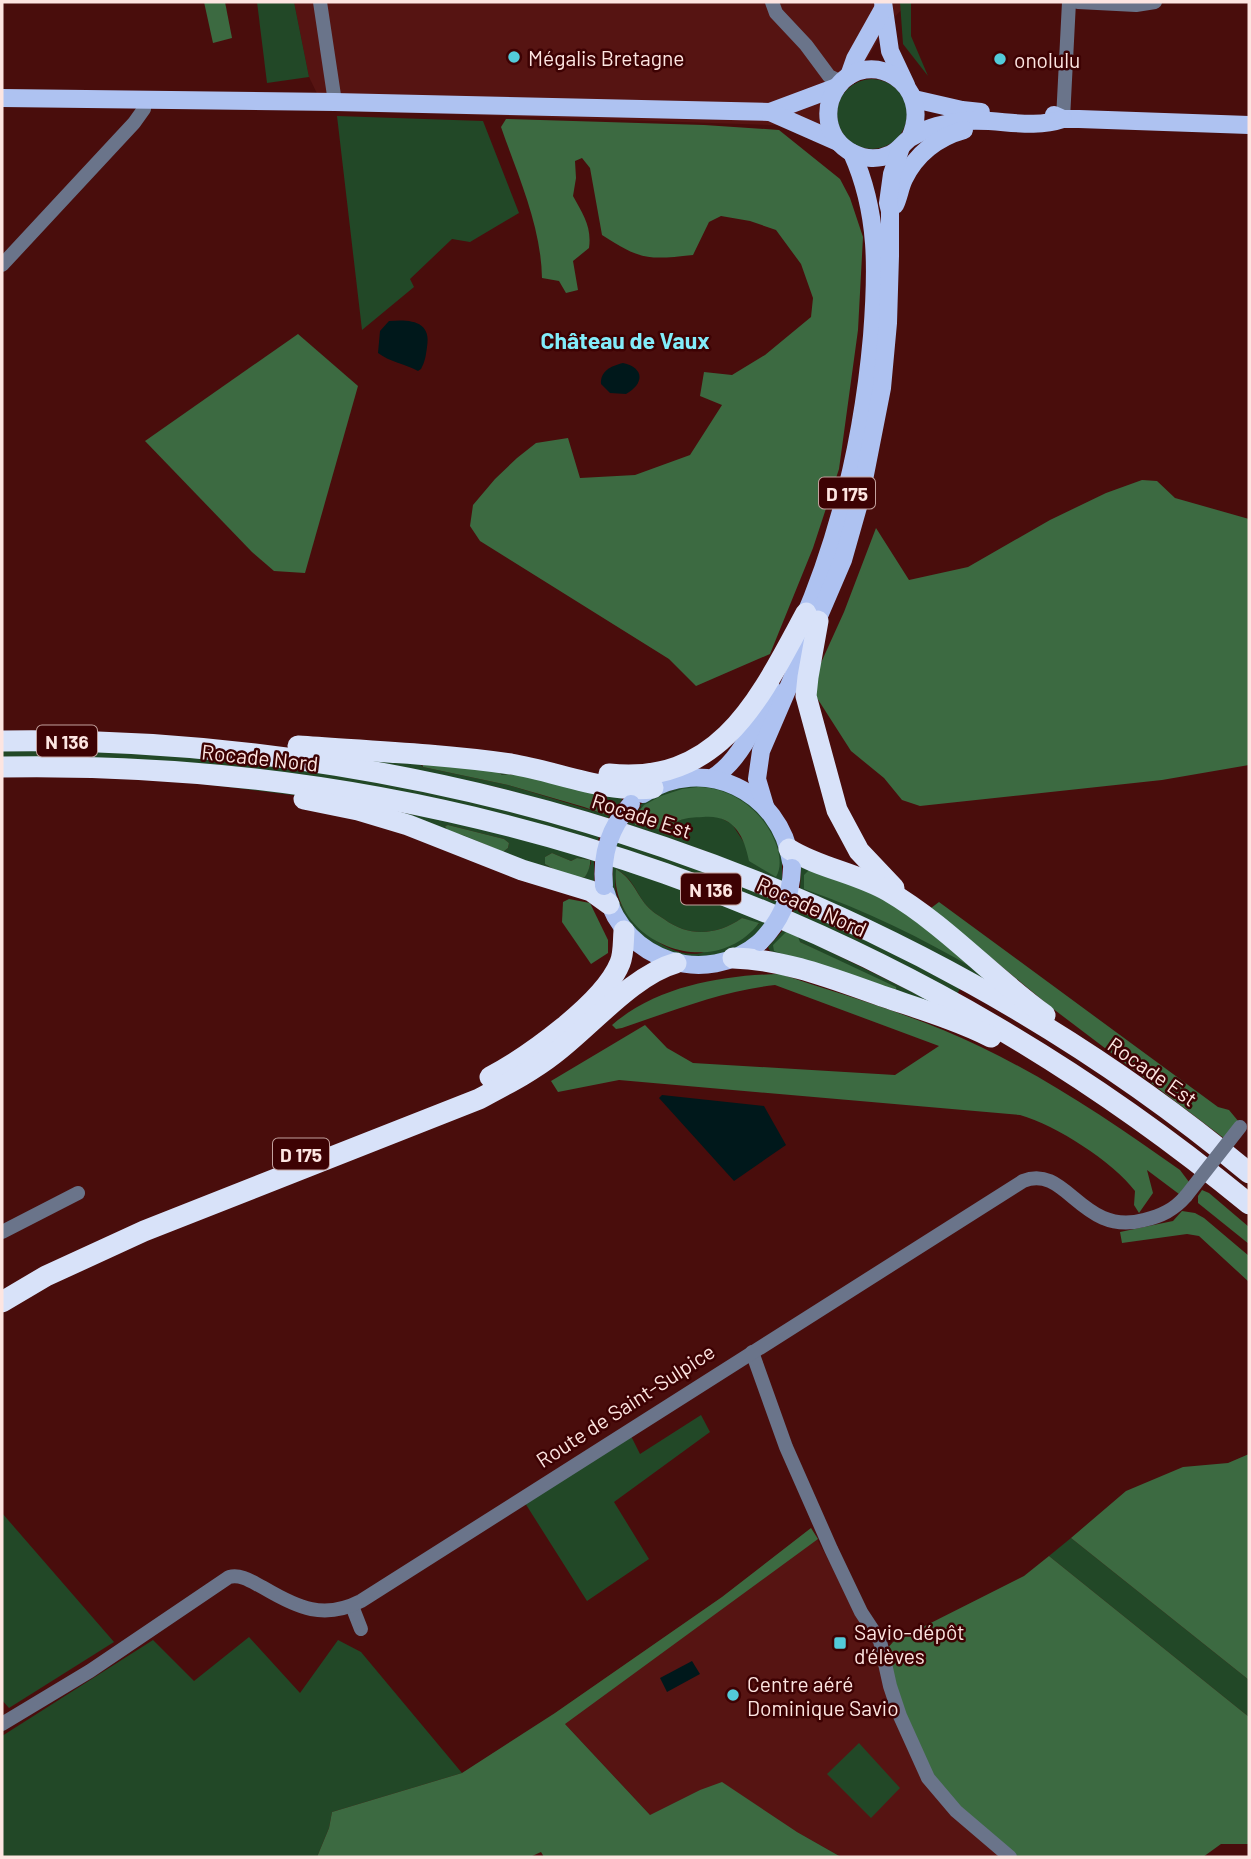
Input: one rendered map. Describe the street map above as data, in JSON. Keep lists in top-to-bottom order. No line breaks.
{"streets":{"highway":["D 175","N 136","Rocade Nord","Rocade Est"],"street":["Route de Saint-Sulpice"]},"crossings":[["N 136","Rocade Nord"],["N 136","Rocade Est"]],"districts":["Château de Vaux"],"places":{"other":["Mégalis Bretagne","onolulu","Centre aéré Dominique Savio"],"transit":["Savio-dépôt d'élèves"]}}
